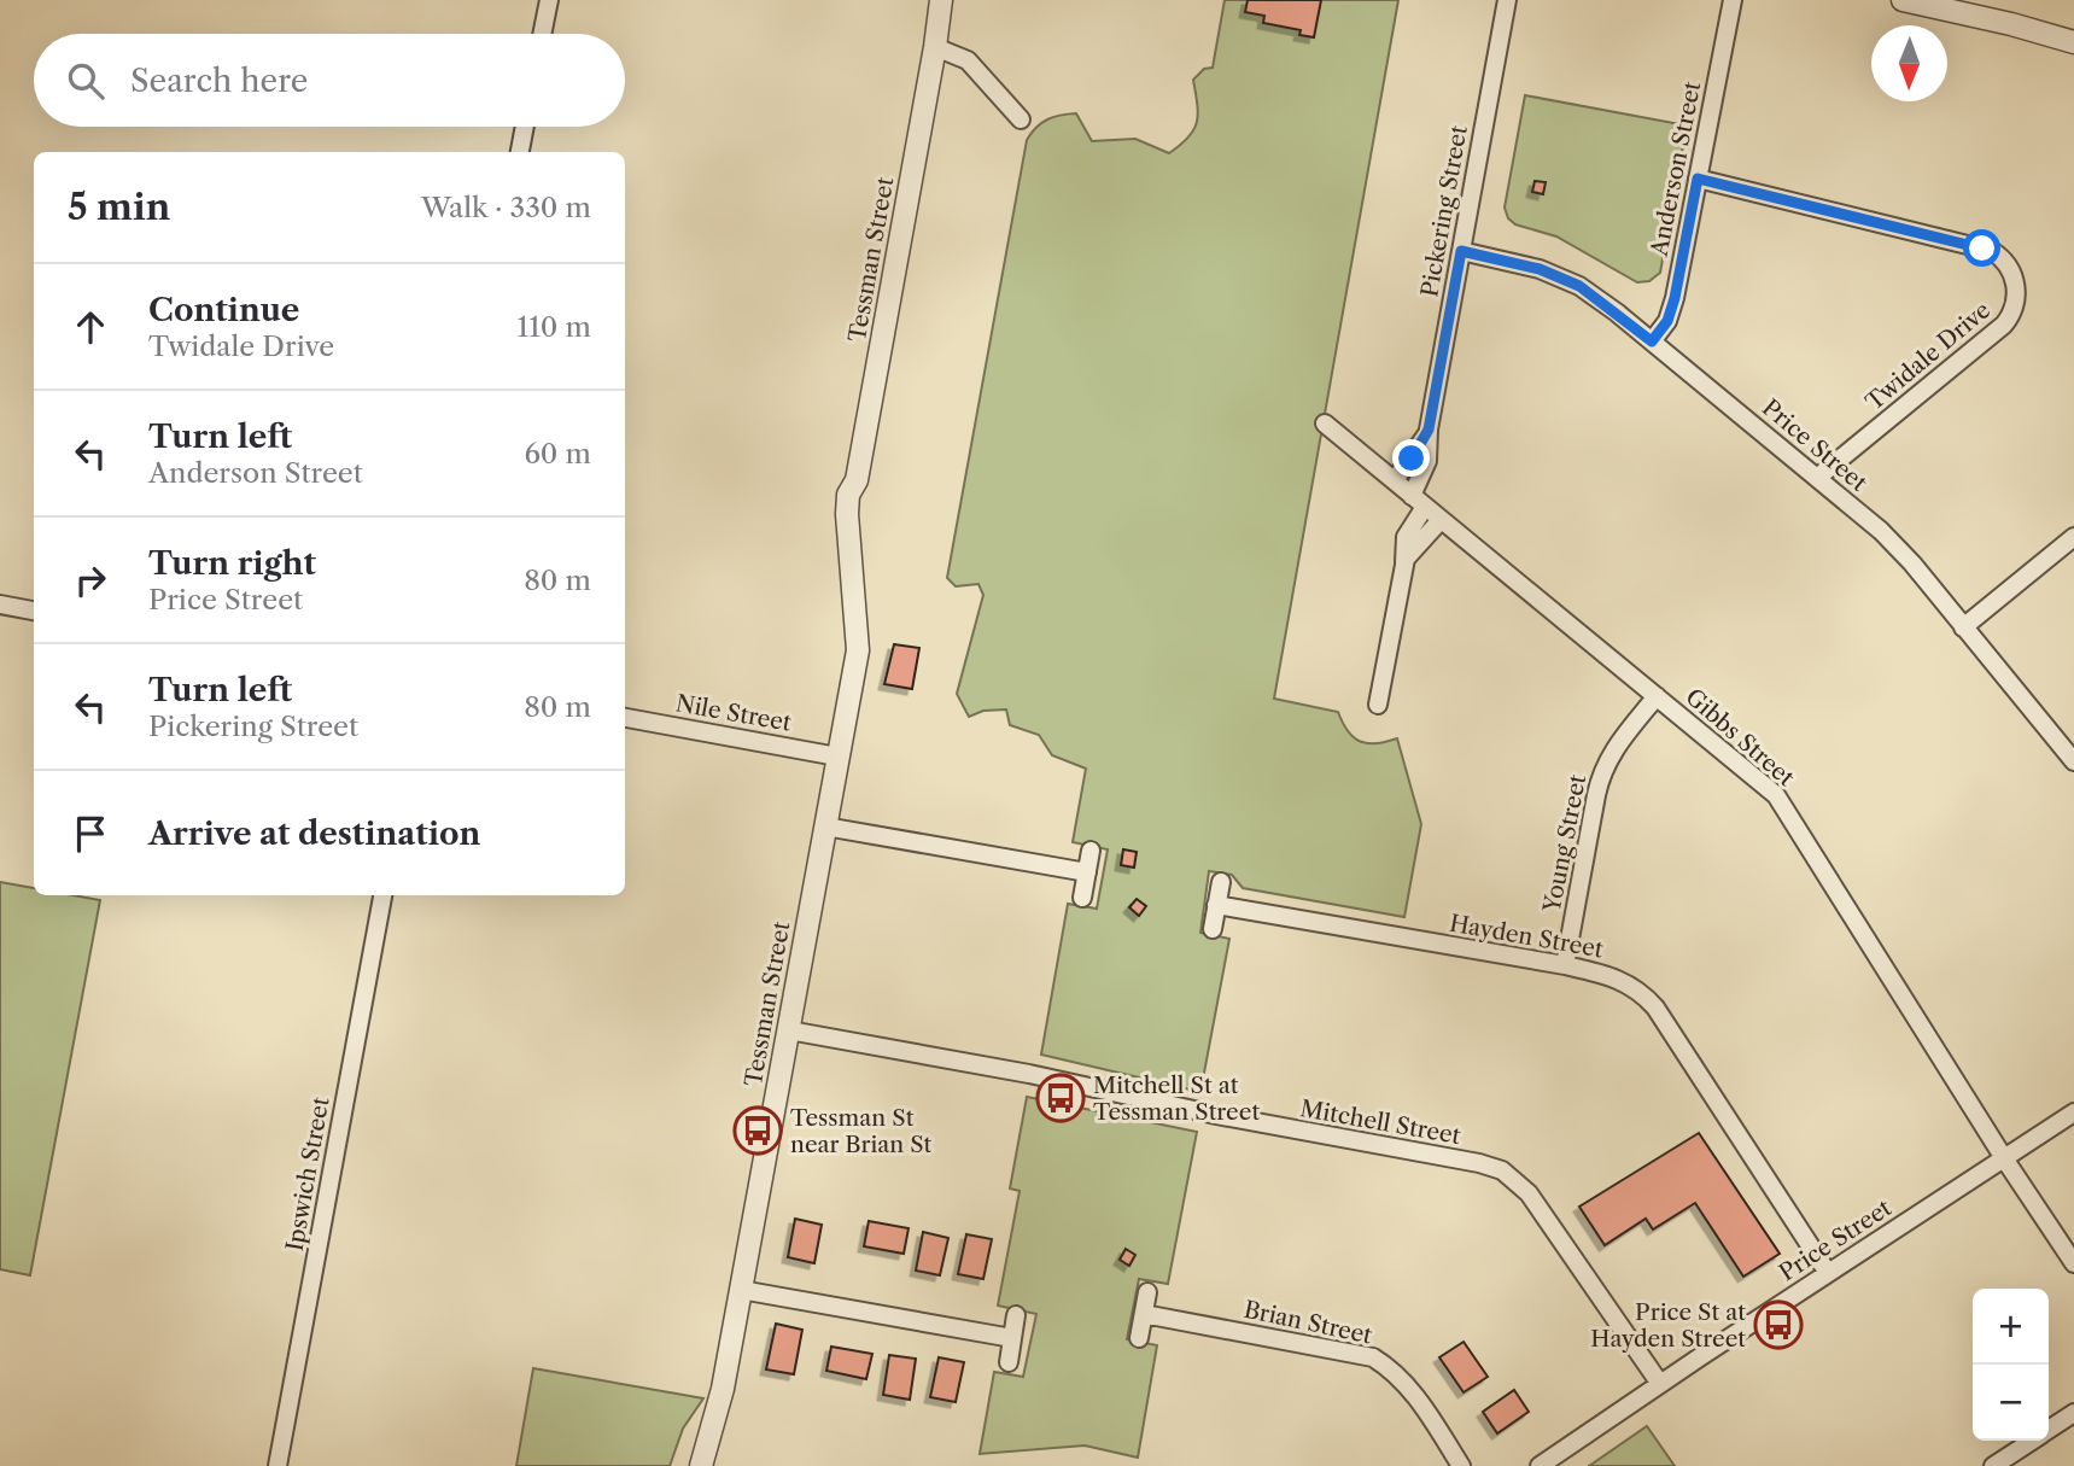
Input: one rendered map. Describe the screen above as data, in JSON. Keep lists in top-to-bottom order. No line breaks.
{"streets":{"street":["Anderson Street","Pickering Street","Tessman Street","Twidale Drive","Price Street","Nile Street","Gibbs Street","Young Street","Hayden Street","Mitchell Street","Ipswich Street","Brian Street"]},"crossings":[["Anderson Street","Twidale Drive"],["Anderson Street","Price Street"],["Pickering Street","Price Street"],["Pickering Street","Gibbs Street"],["Tessman Street","Nile Street"],["Tessman Street","Mitchell Street"],["Twidale Drive","Price Street"],["Price Street","Gibbs Street"],["Price Street","Hayden Street"],["Price Street","Mitchell Street"],["Gibbs Street","Young Street"],["Young Street","Hayden Street"]],"places":{"bus stop":["Mitchell St at Tessman Street","Tessman St near Brian St","Price St at Hayden Street"]},"north":"bottom","page":{"search":"Search here","heading":["5 min","Walk · 330 m"],"list":[["Continue","Twidale Drive","110 m"],["Turn left","Anderson Street","60 m"],["Turn right","Price Street","80 m"],["Turn left","Pickering Street","80 m"],"Arrive at destination"],"map_buttons":["+","−"]}}
